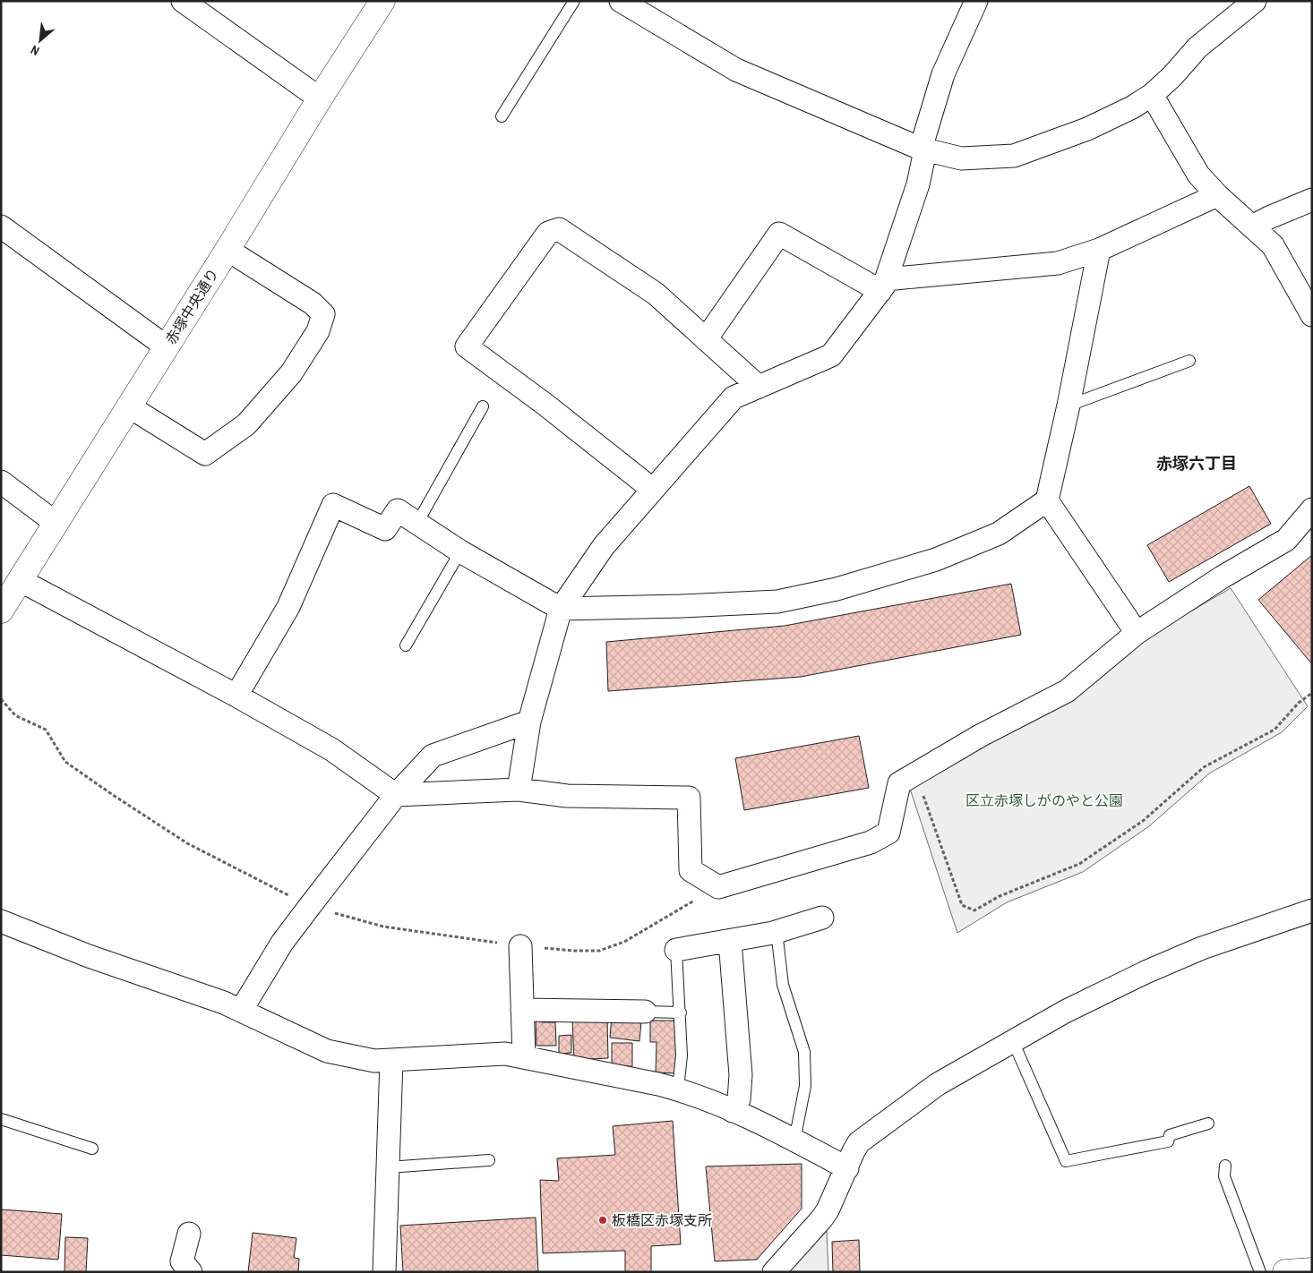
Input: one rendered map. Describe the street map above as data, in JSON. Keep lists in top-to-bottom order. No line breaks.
{"streets":{"street":["赤塚中央通り"]},"districts":["赤塚六丁目"],"parks":["区立赤塚しがのやと公園"],"places":["板橋区赤塚支所"],"north":"bottom left"}
